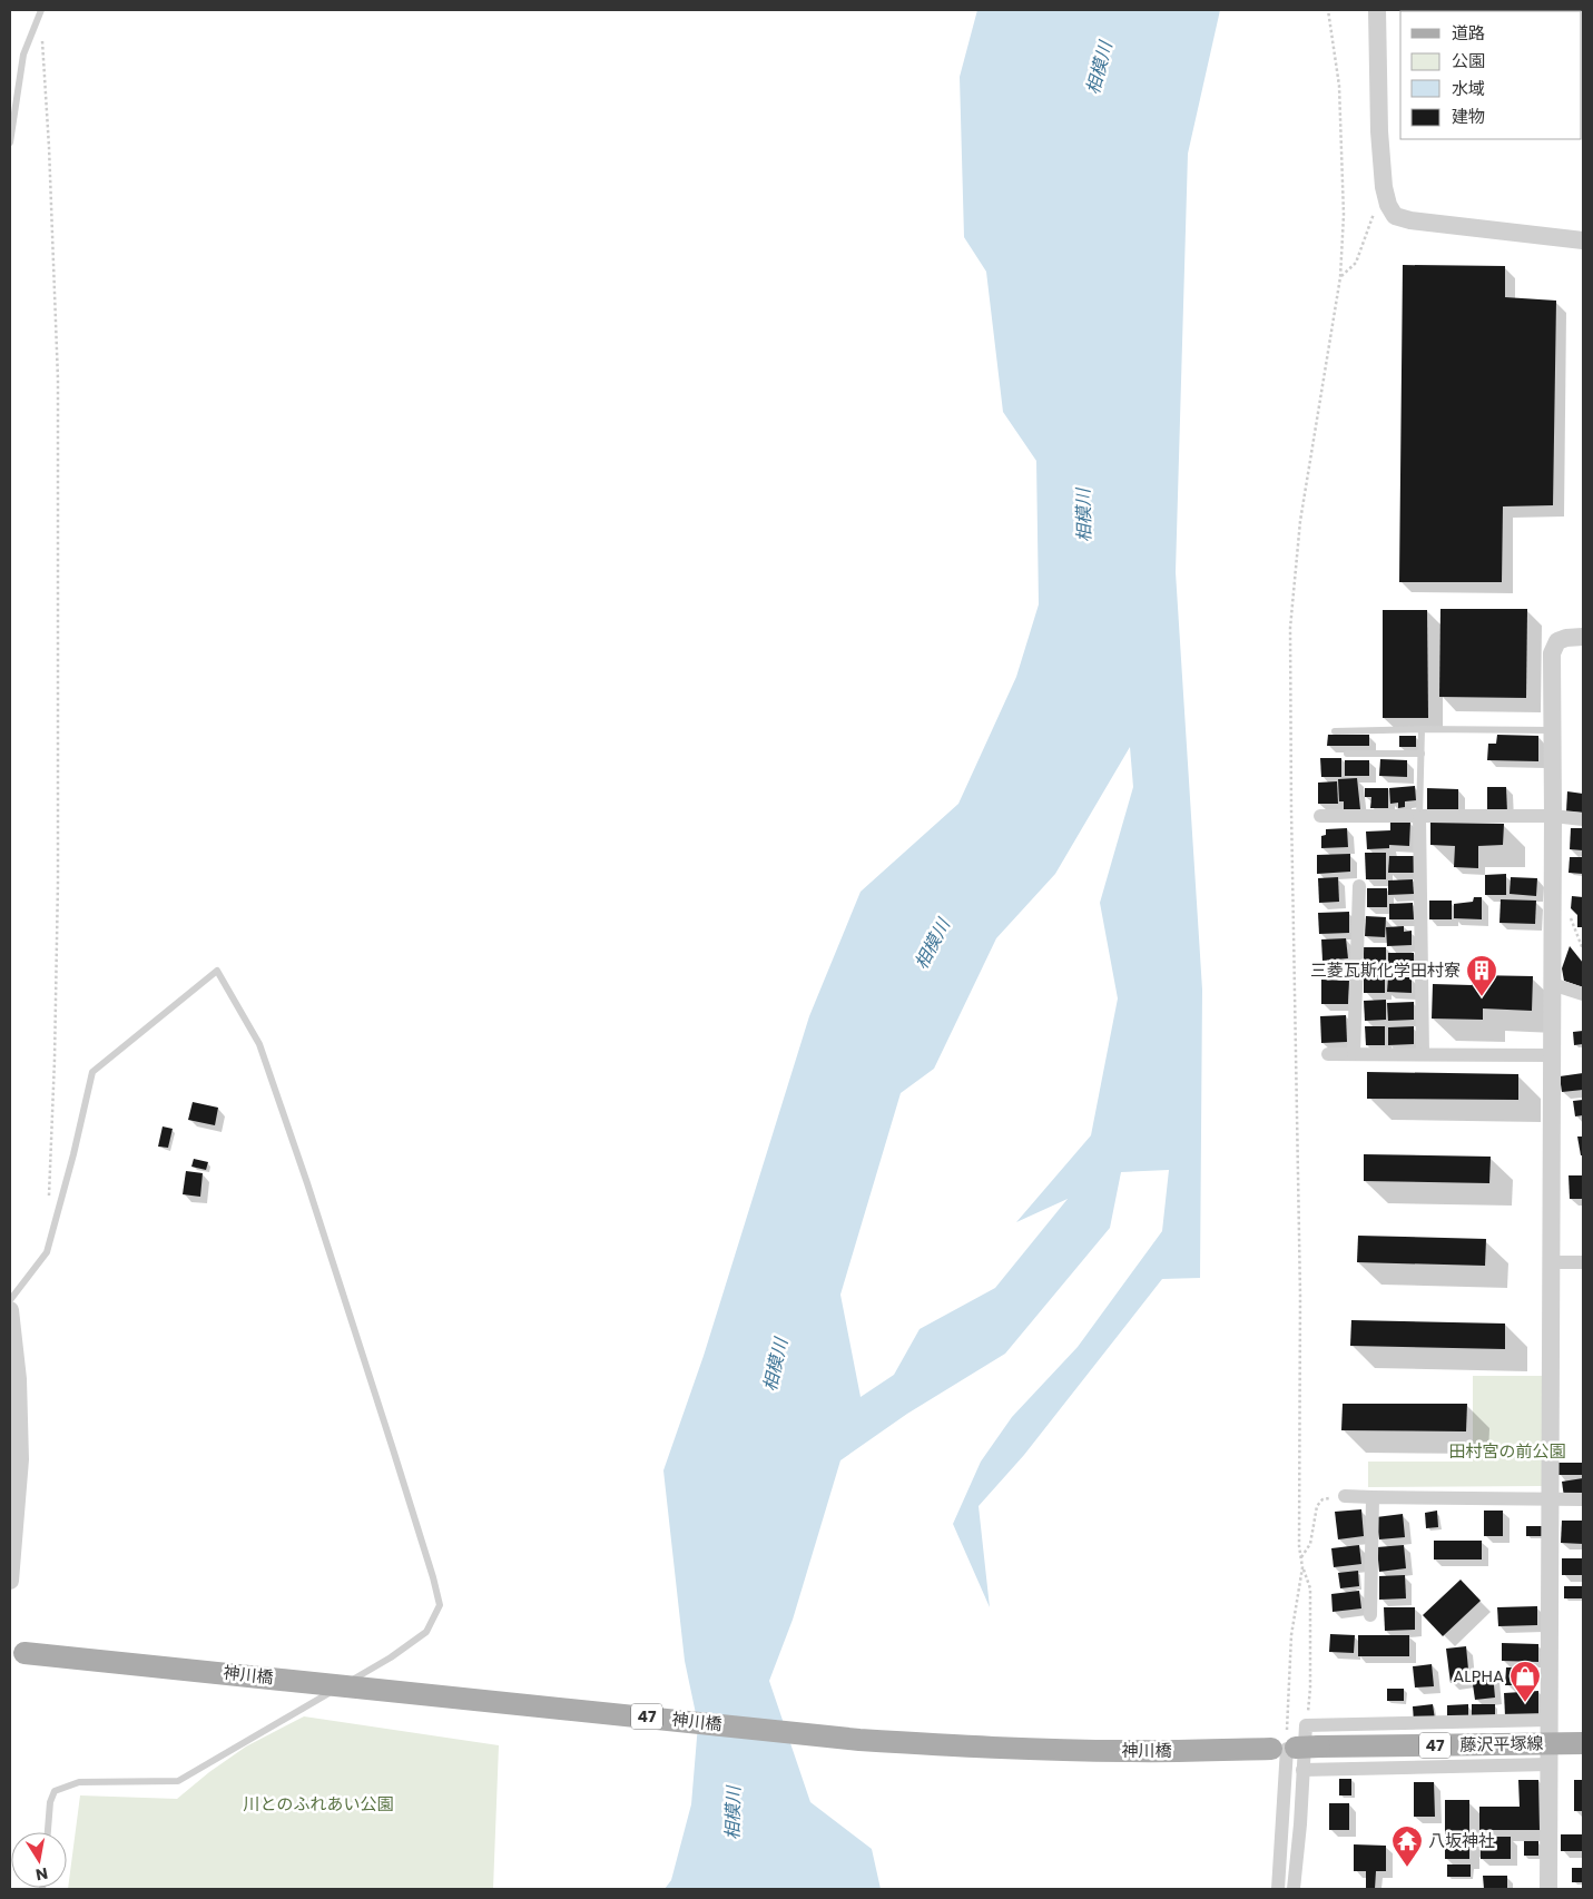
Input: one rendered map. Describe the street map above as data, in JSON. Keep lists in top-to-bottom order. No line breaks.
{"streets":{"main road":["神川橋","47","藤沢平塚線"]},"crossings":[["神川橋","藤沢平塚線"]],"water":["相模川"],"parks":["田村宮の前公園","川とのふれあい公園"],"places":{"building":["三菱瓦斯化学田村寮"],"shop":["ALPHA"],"temple":["八坂神社"]},"legend":["道路","公園","水域","建物"],"north":"bottom"}
